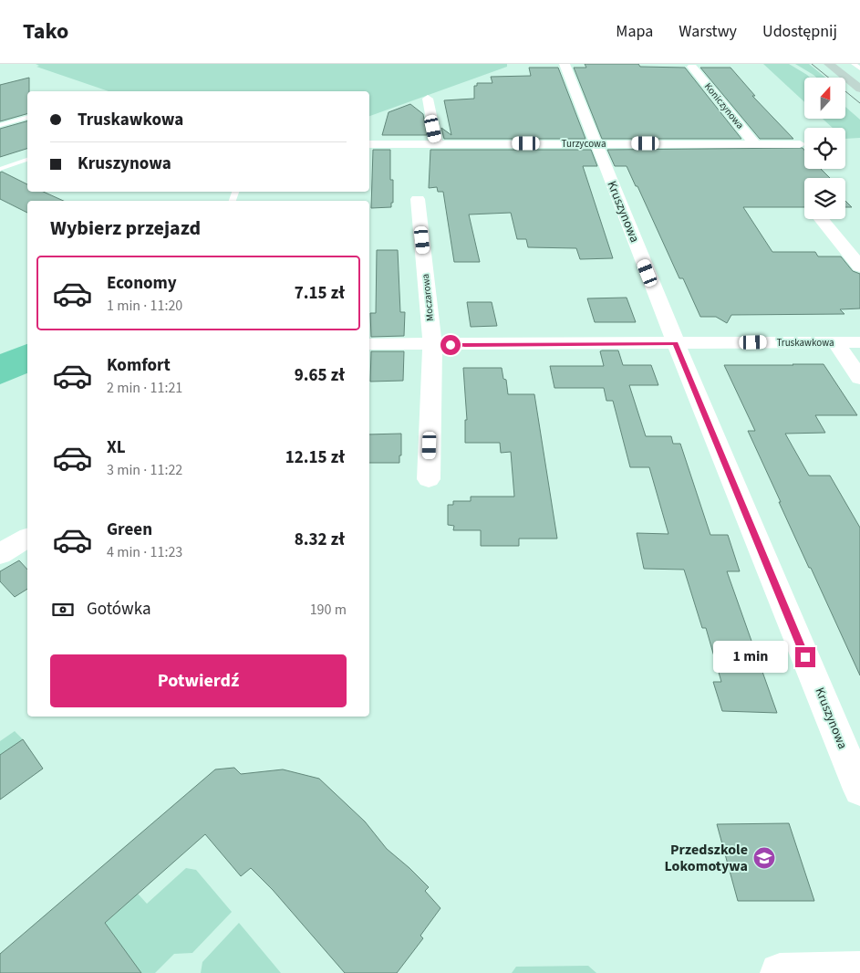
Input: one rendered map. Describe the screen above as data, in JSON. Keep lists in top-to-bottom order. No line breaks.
{"streets":{"street":["Koniczynowa","Turzycowa","Kruszynowa","Moczarowa","Truskawkowa"]},"crossings":[["Koniczynowa","Turzycowa"],["Turzycowa","Kruszynowa"],["Kruszynowa","Truskawkowa"],["Moczarowa","Truskawkowa"]],"places":{"school or university":["Przedszkole Lokomotywa"]},"north":"top","page":{"header":"Tako","nav":["Mapa","Warstwy","Udostępnij"],"banner":["Truskawkowa","Kruszynowa"],"heading":"Wybierz przejazd","list":[{"name":"Economy","note":"1 min · 11:20","value":"7.15 zł"},{"name":"Komfort","note":"2 min · 11:21","value":"9.65 zł"},{"name":"XL","note":"3 min · 11:22","value":"12.15 zł"},{"name":"Green","note":"4 min · 11:23","value":"8.32 zł"}],"pay":["Gotówka","190 m"],"bubble":"1 min","buttons":"Potwierdź"}}
